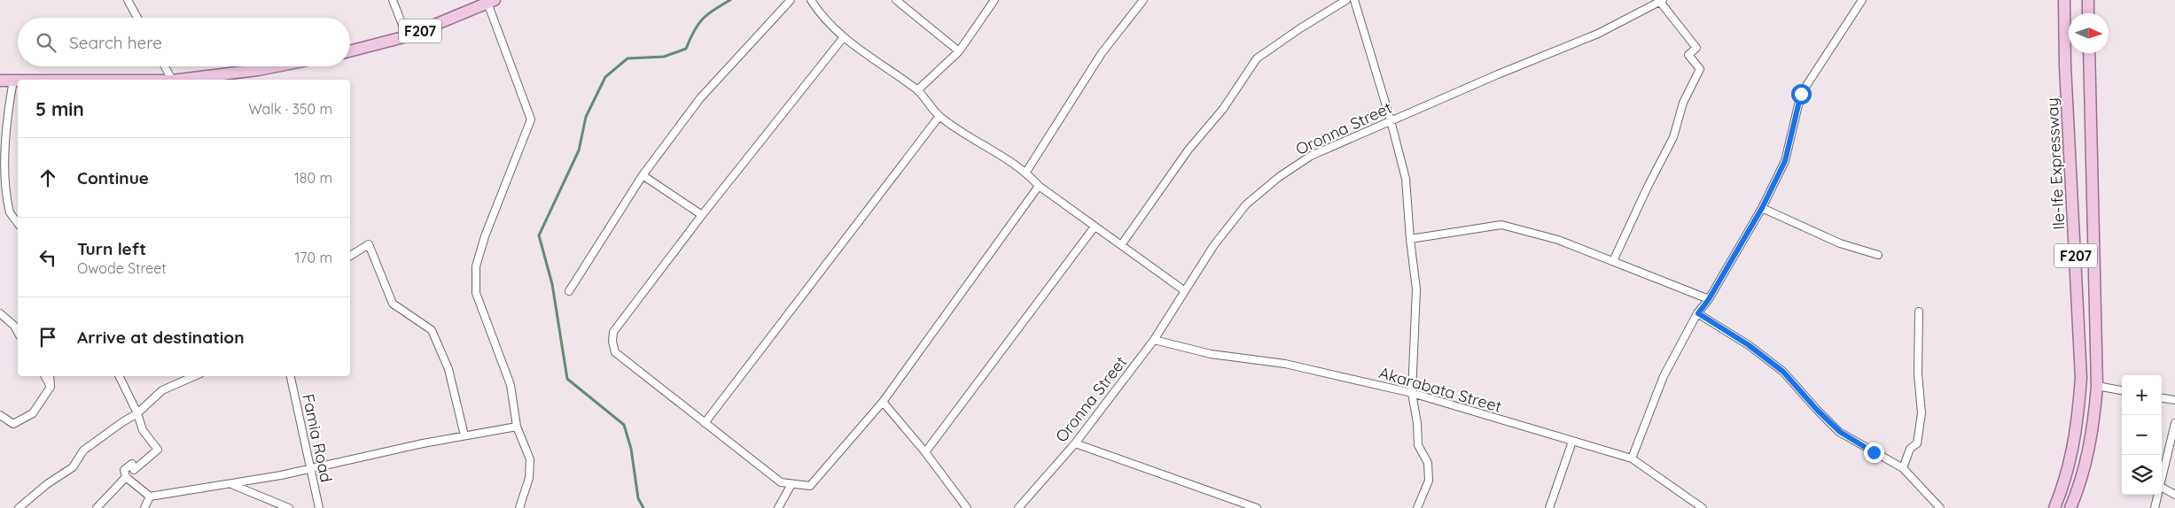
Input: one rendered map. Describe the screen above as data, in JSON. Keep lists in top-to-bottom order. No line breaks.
{"streets":{"main road":["F207","Ile-Ife Expressway"],"street":["Oronna Street","Akarabata Street","Famia Road"]},"crossings":[["Oronna Street","Akarabata Street"]],"north":"right","page":{"search":"Search here","heading":["5 min","Walk · 350 m"],"list":[["Continue","180 m"],["Turn left","Owode Street","170 m"],"Arrive at destination"],"map_buttons":["+","−"]}}
